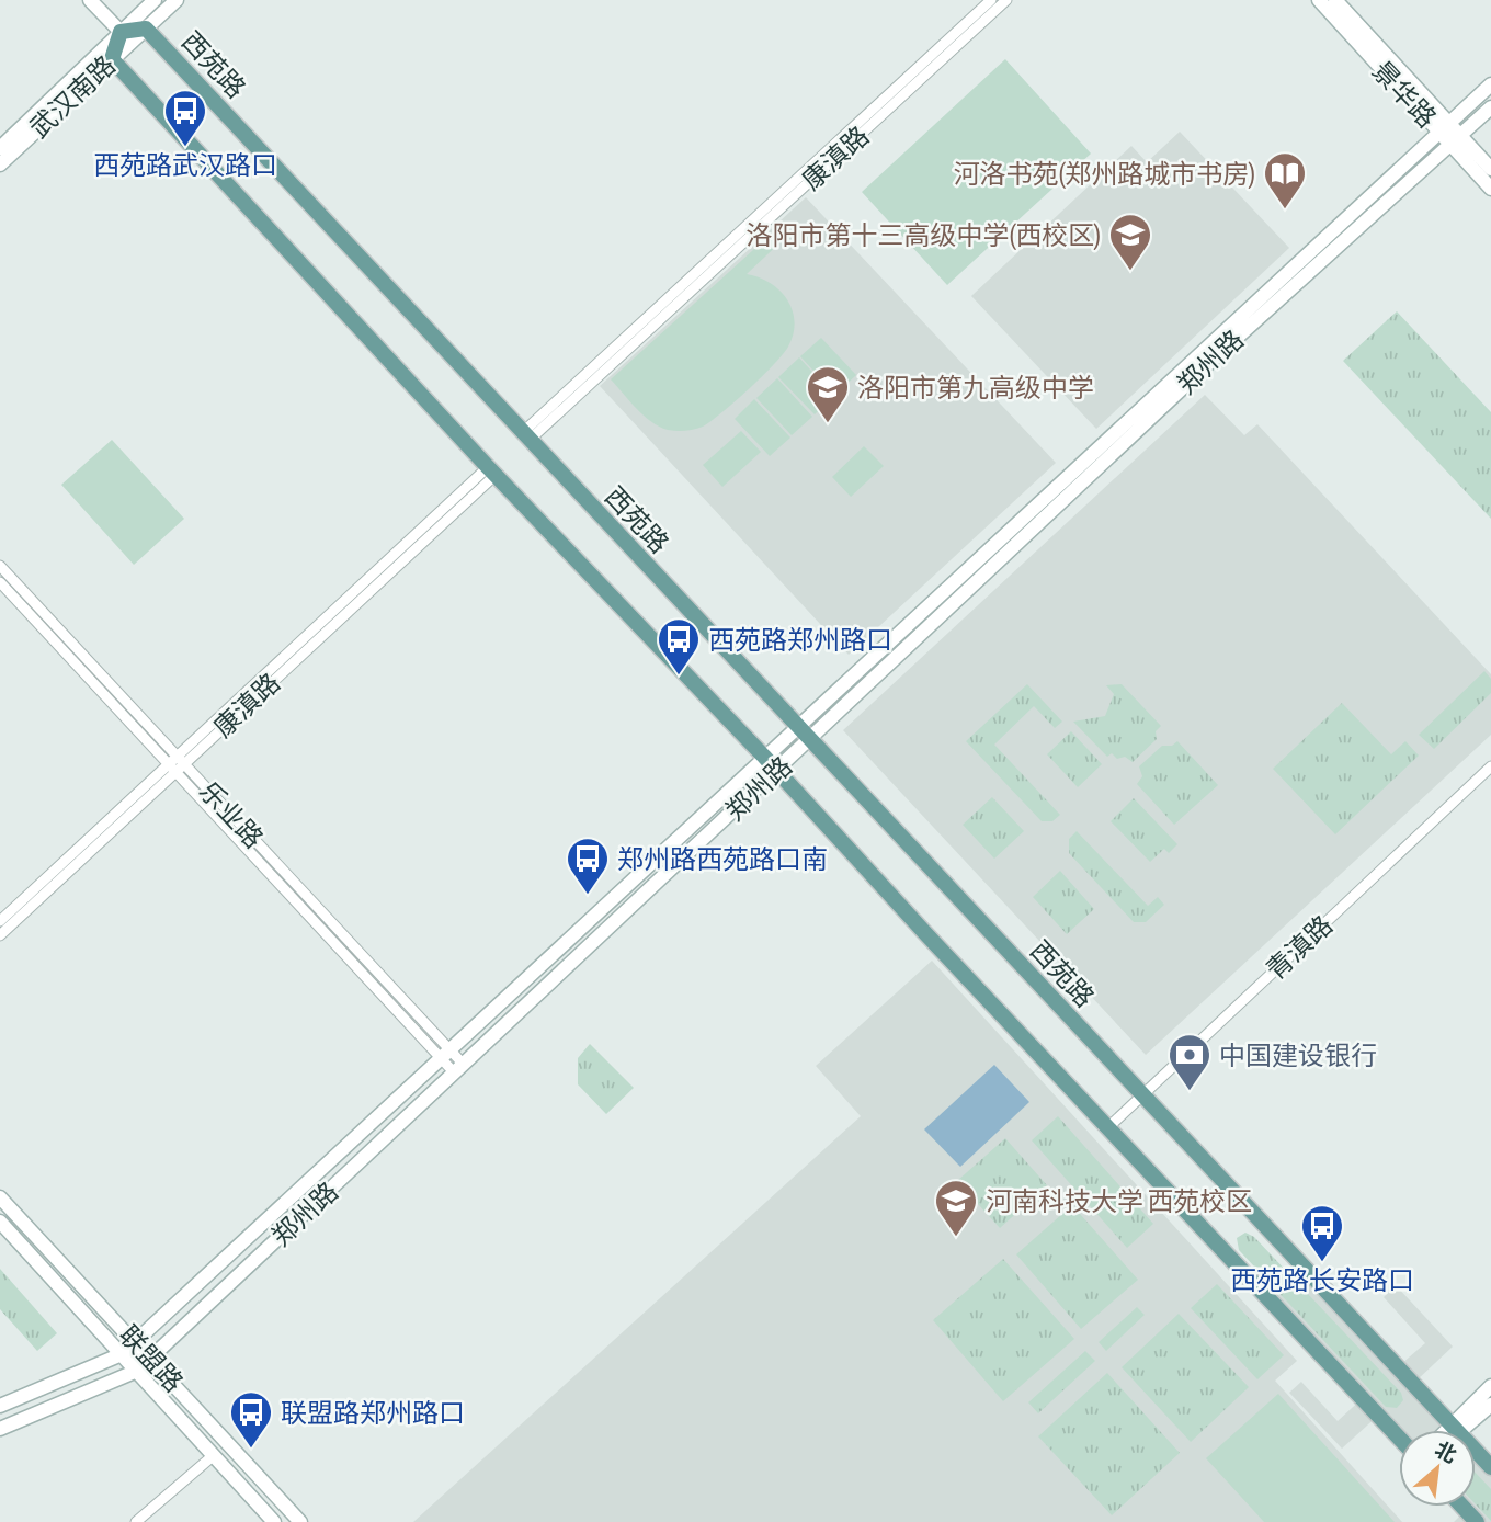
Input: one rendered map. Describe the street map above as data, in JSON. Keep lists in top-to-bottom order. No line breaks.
{"streets":{"main road":["西苑路"],"street":["景华路","武汉南路","康滇路","郑州路","乐业路","青滇路","联盟路"]},"crossings":[["西苑路","武汉南路"],["西苑路","康滇路"],["西苑路","郑州路"],["西苑路","青滇路"],["景华路","郑州路"],["康滇路","乐业路"],["郑州路","乐业路"],["郑州路","联盟路"]],"places":{"bus stop":["西苑路武汉路口","西苑路郑州路口","郑州路西苑路口南","西苑路长安路口","联盟路郑州路口"],"library":["河洛书苑(郑州路城市书房)"],"school or university":["洛阳市第十三高级中学(西校区)","洛阳市第九高级中学","河南科技大学 西苑校区"],"bank":["中国建设银行"]},"north":"top right"}
